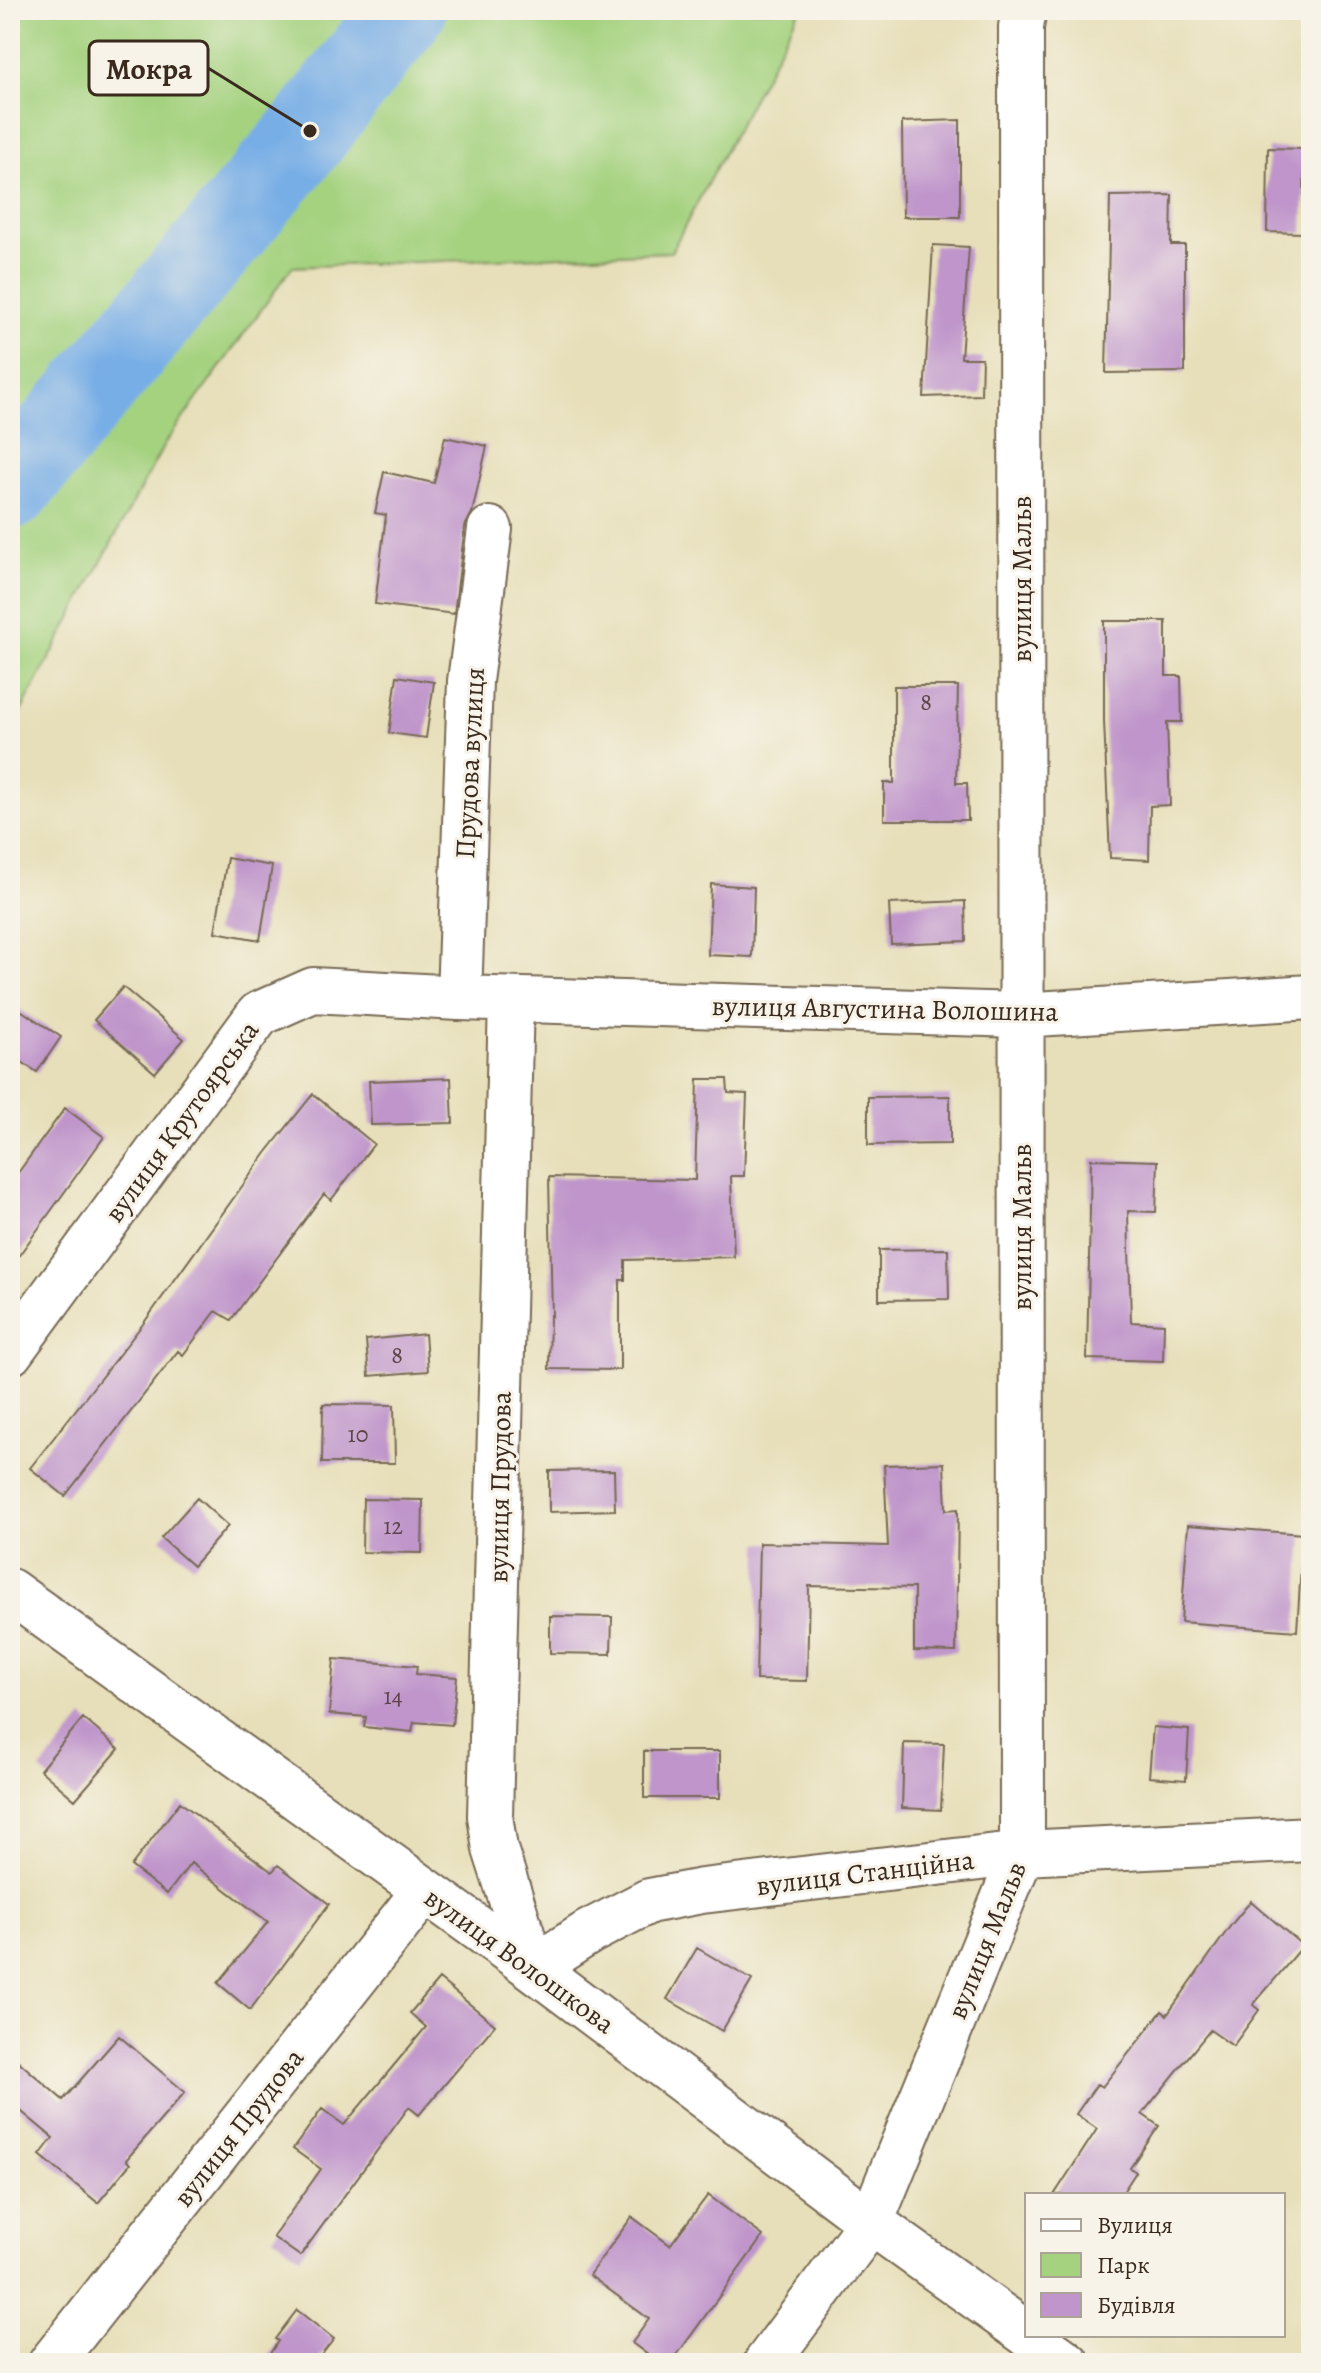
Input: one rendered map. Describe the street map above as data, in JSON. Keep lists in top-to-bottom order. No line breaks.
{"streets":{"street":["вулиця Мальв","Прудова вулиця","вулиця Августина Волошина","вулиця Крутоярська","вулиця Прудова","вулиця Станційна","вулиця Волошкова"]},"crossings":[["вулиця Мальв","вулиця Августина Волошина"],["вулиця Мальв","вулиця Станційна"],["вулиця Мальв","вулиця Волошкова"],["Прудова вулиця","вулиця Августина Волошина"],["Прудова вулиця","вулиця Крутоярська"],["вулиця Августина Волошина","вулиця Крутоярська"],["вулиця Августина Волошина","вулиця Прудова"],["вулиця Прудова","вулиця Станційна"],["вулиця Прудова","вулиця Волошкова"],["вулиця Станційна","вулиця Волошкова"]],"places":["Мокра"],"house_numbers":["8","8","10","12","14"],"legend":["Вулиця","Парк","Будівля"]}
